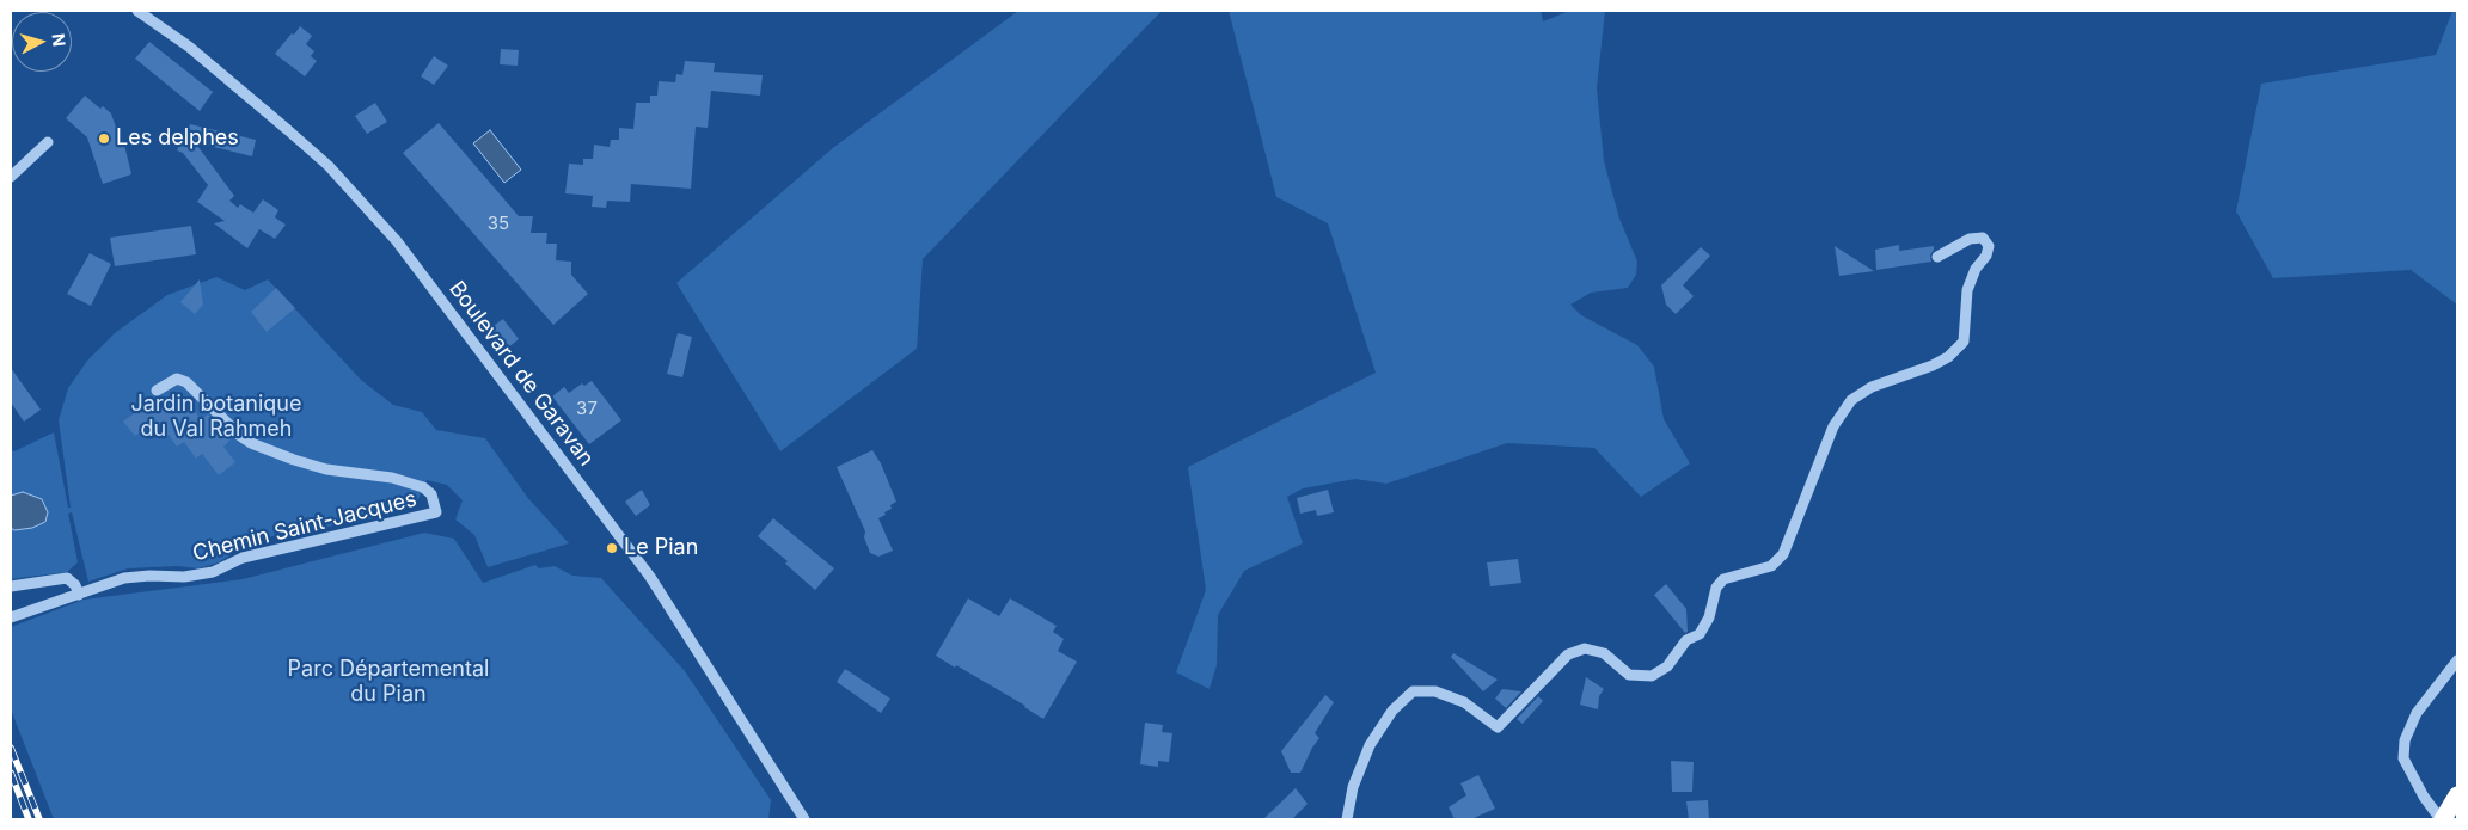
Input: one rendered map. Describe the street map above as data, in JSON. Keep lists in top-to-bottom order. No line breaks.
{"streets":{"street":["Boulevard de Garavan","Chemin Saint-Jacques"]},"parks":["Jardin botanique du Val Rahmeh","Parc Départemental du Pian"],"places":["Les delphes","Le Pian"],"house_numbers":["35","37"],"north":"right"}
